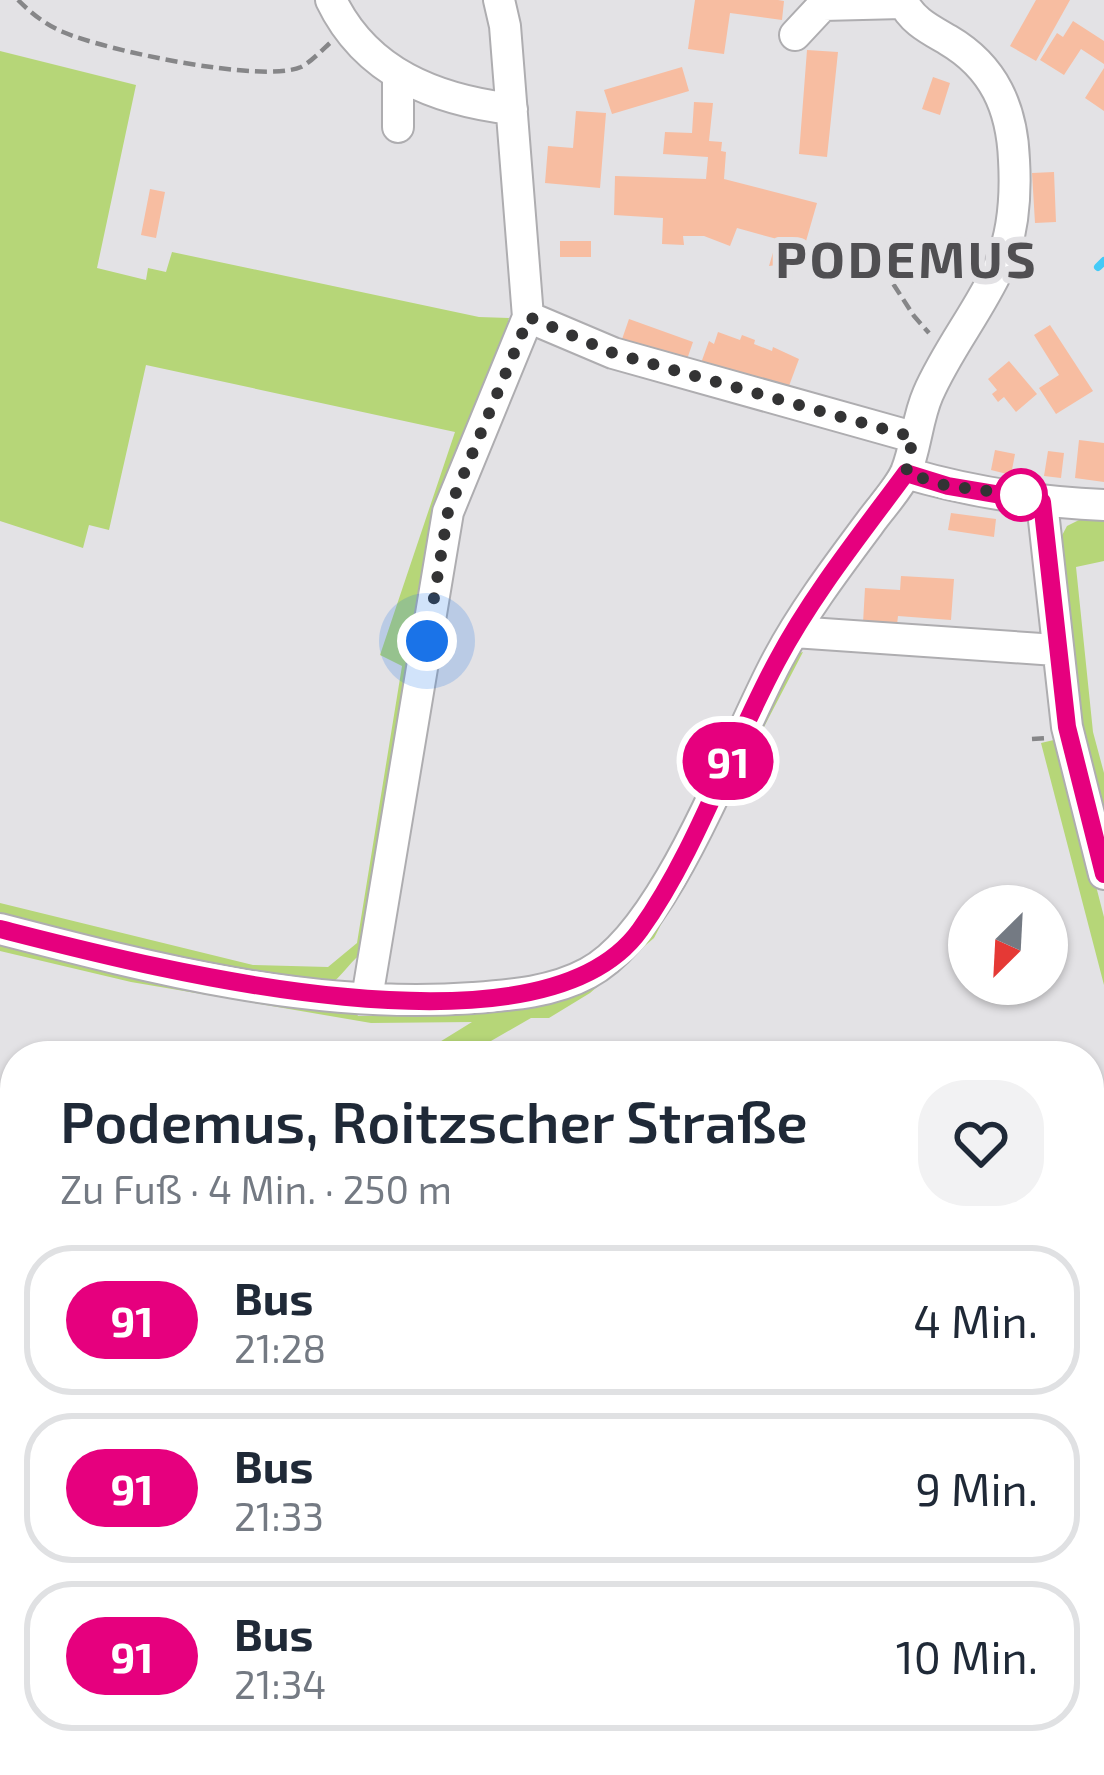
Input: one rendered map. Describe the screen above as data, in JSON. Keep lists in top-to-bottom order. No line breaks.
{"districts":["PODEMUS"],"lines":["bus line 91"],"north":"bottom left","page":{"on_map":"91","heading":["Podemus, Roitzscher Straße","Zu Fuß · 4 Min. · 250 m"],"list":[{"mark":"91","name":"Bus","note":"21:28","value":"4 Min."},{"mark":"91","name":"Bus","note":"21:33","value":"9 Min."},{"mark":"91","name":"Bus","note":"21:34","value":"10 Min."}]}}
